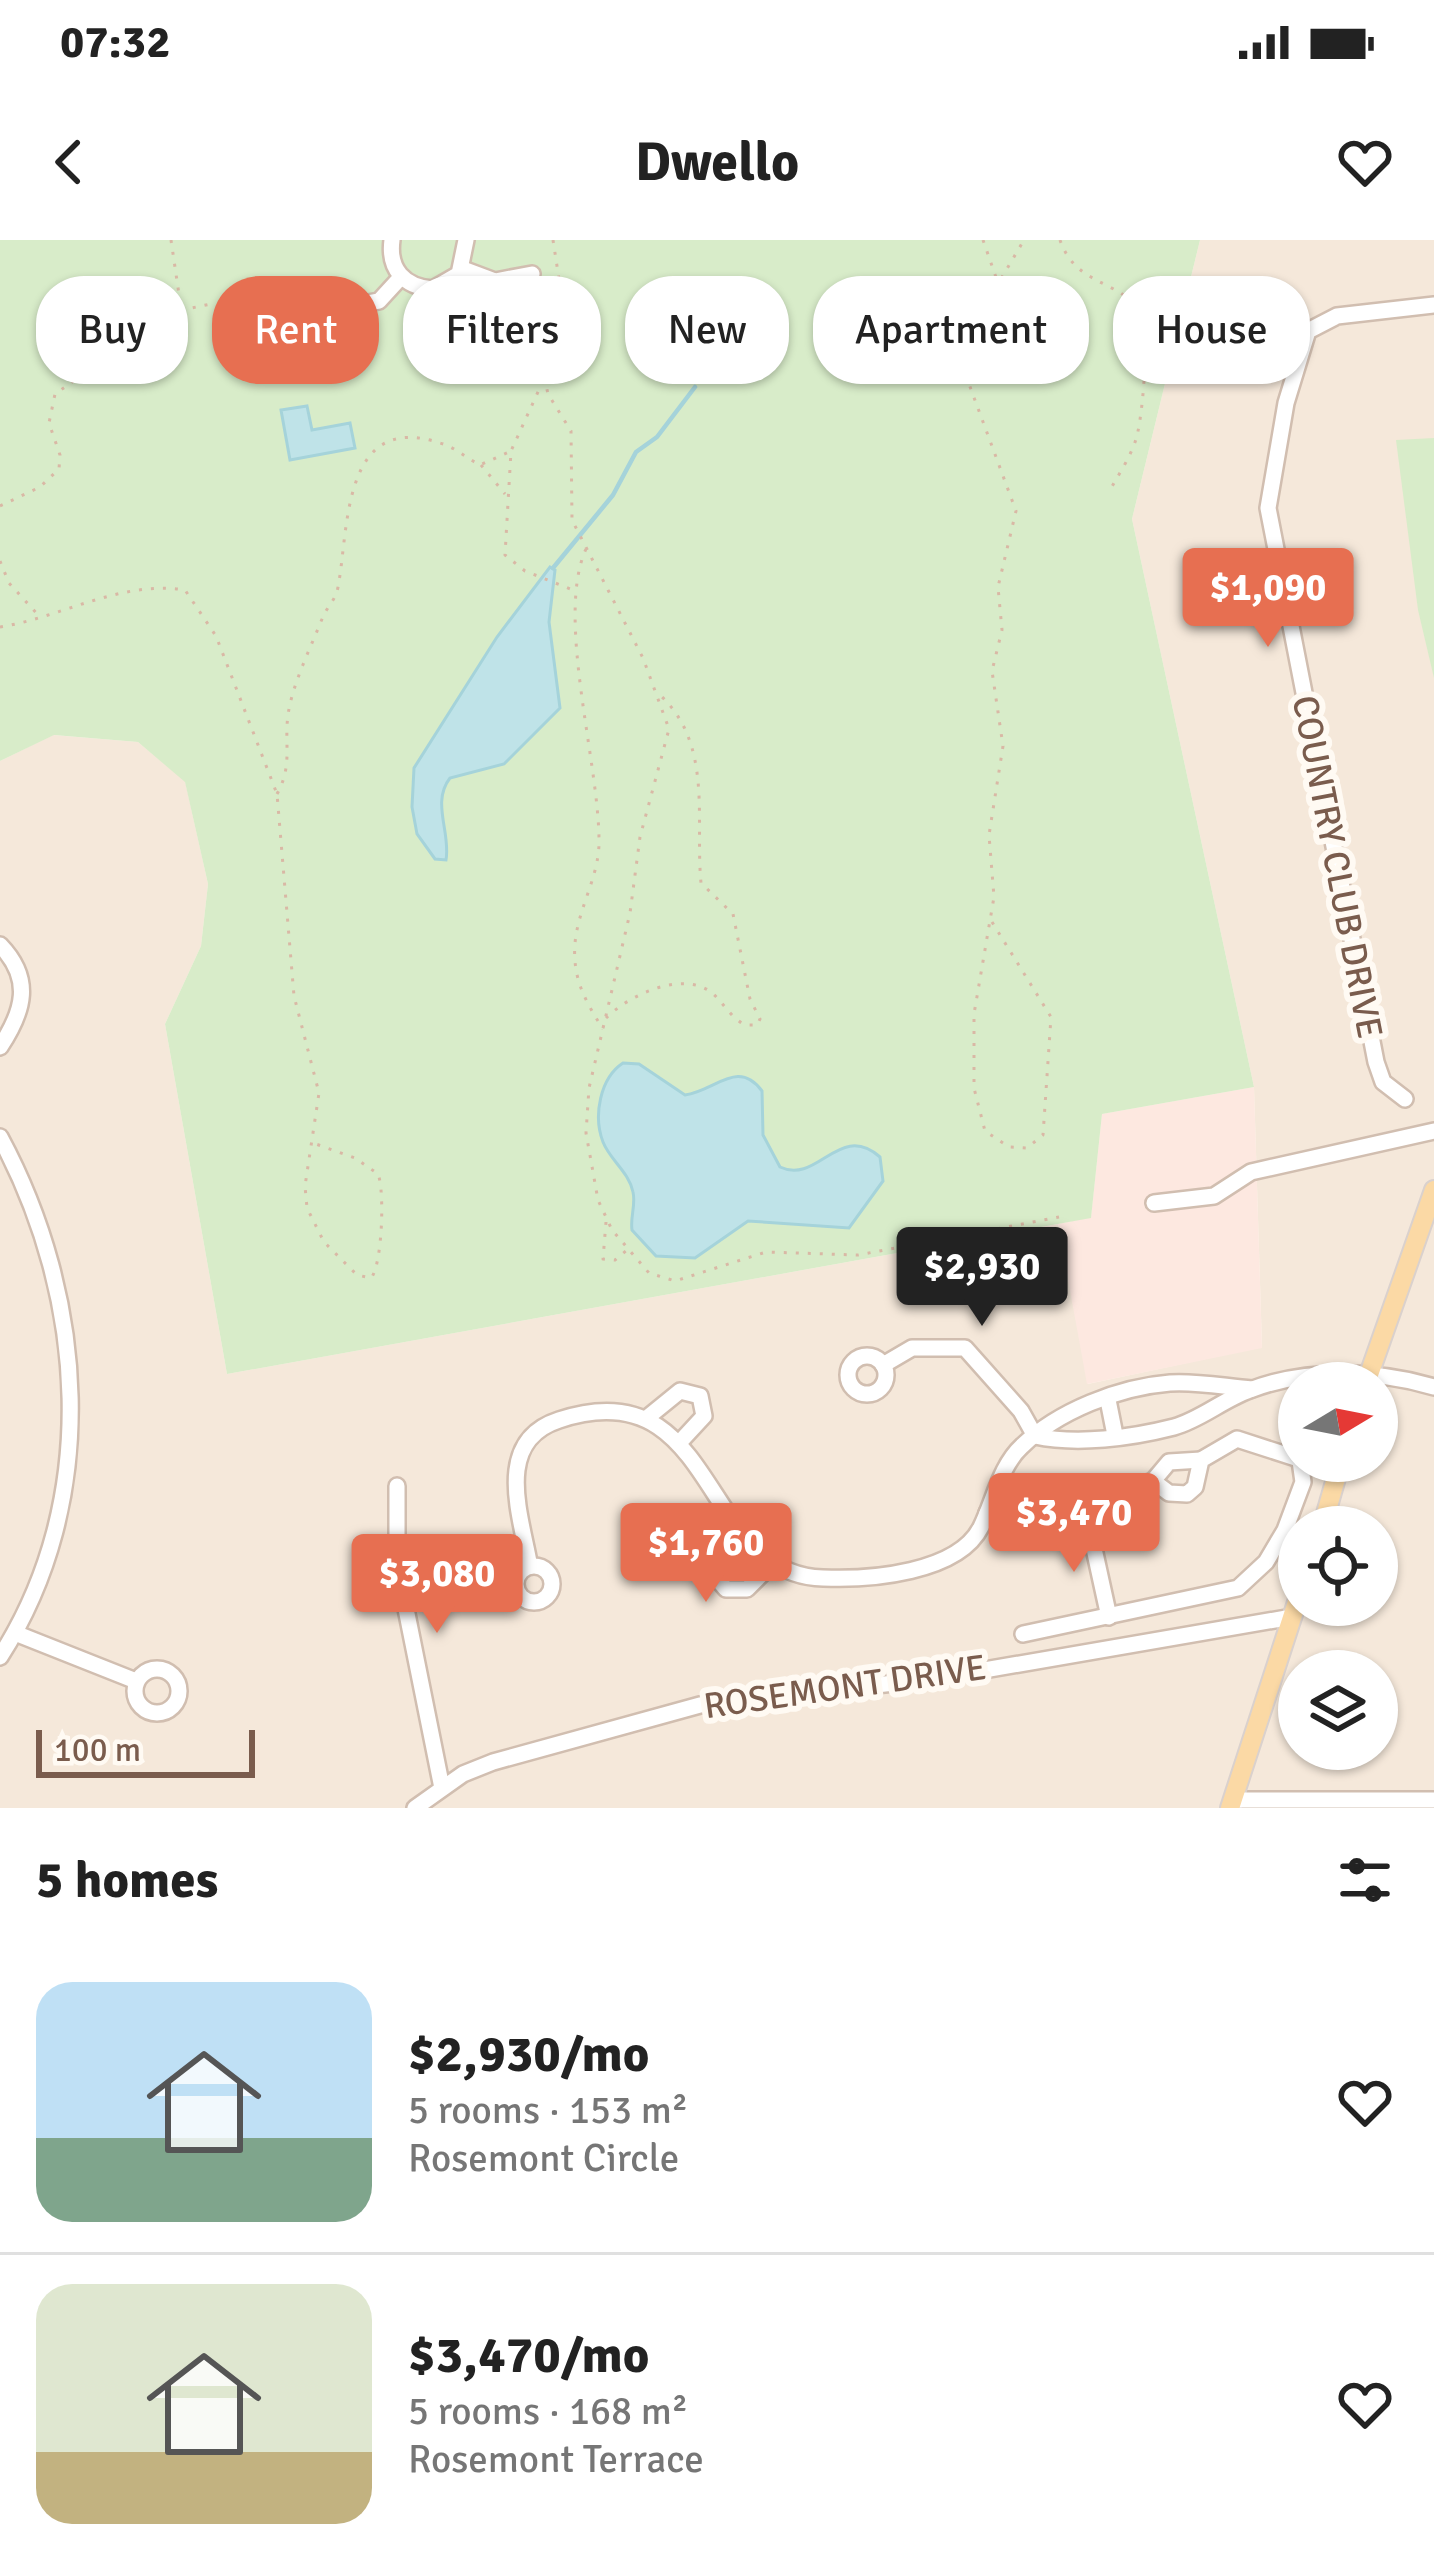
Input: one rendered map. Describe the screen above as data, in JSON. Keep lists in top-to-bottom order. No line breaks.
{"streets":{"street":["COUNTRY CLUB DRIVE","ROSEMONT DRIVE"]},"scale_bar":"100 m","north":"right","page":{"status":"07:32","header":"Dwello","chip":["Buy","Rent","Filters","New","Apartment","House"],"price":["$1,090","$2,930","$3,470","$1,760","$3,080"],"scale":"100 m","heading":"5 homes","list":[{"name":"$2,930/mo","note":"5 rooms · 153 m² · Rosemont Circle"},{"name":"$3,470/mo","note":"5 rooms · 168 m² · Rosemont Terrace"}]}}
